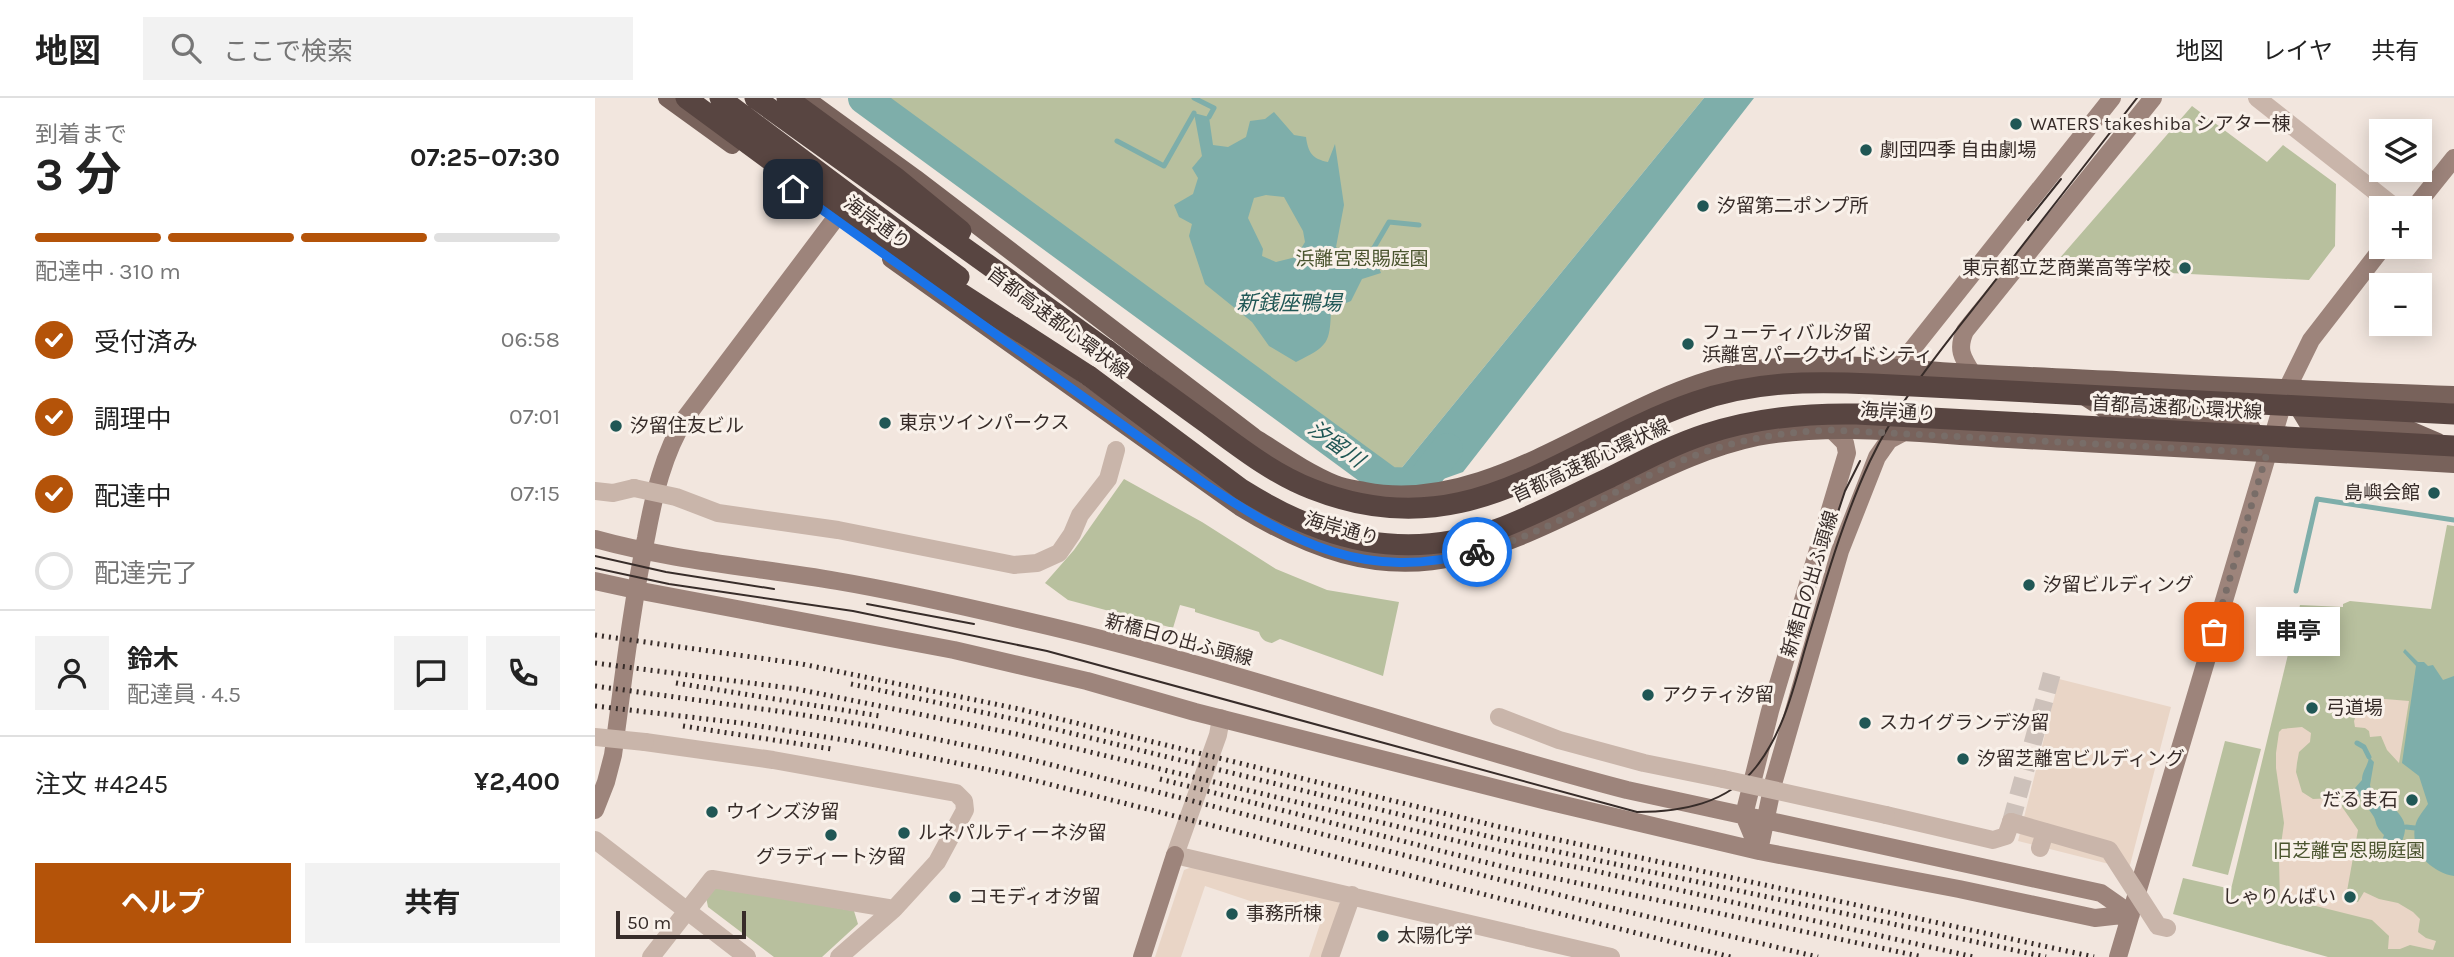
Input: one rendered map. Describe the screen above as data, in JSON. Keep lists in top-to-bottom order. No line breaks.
{"streets":{"highway":["首都高速都心環状線"],"main road":["海岸通り","新橋日の出ふ頭線"]},"crossings":[["海岸通り","新橋日の出ふ頭線"]],"water":["新銭座鴨場","汐留川"],"parks":["浜離宮恩賜庭園","旧芝離宮恩賜庭園"],"places":["WATERS takeshiba シアター棟","劇団四季 自由劇場","汐留第二ポンプ所","東京都立芝商業高等学校","フューティバル汐留 浜離宮 パークサイドシティ","東京ツインパークス","汐留住友ビル","島嶼会館","汐留ビルディング","串亭","アクティ汐留","弓道場","スカイグランデ汐留","汐留芝離宮ビルディング","だるま石","ウインズ汐留","ルネパルティーネ汐留","グラディート汐留","コモディオ汐留","しゃりんばい","事務所棟","太陽化学"],"scale_bar":"50 m","page":{"header":"地図","search":"ここで検索","nav":["地図","レイヤ","共有"],"heading":["3 分","到着まで","07:25–07:30"],"panel":["鈴木","配達員 · 4.5","注文 #4245","¥2,400"],"map_buttons":["+","−"],"bar":"配達中 · 310 m","list":[["受付済み","06:58"],["調理中","07:01"],["配達中","07:15"],"配達完了"],"bubble":"串亭","buttons":["ヘルプ","共有"],"scale":"50 m"}}
